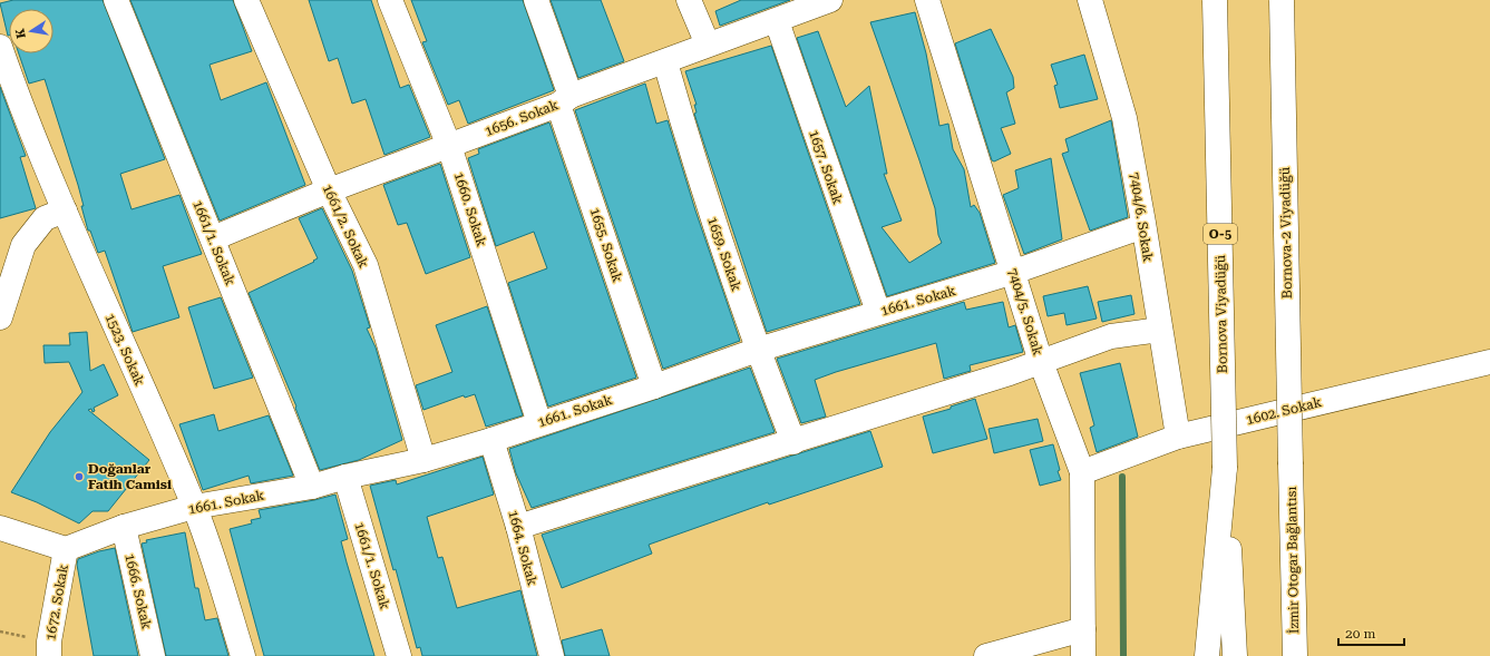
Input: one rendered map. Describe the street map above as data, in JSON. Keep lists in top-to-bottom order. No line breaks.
{"streets":{"main road":["1656. Sokak","1657. Sokak","1660. Sokak","7404/6. Sokak","1661/2. Sokak","Bornova-2 Viyadüğü","O-5","1661/1. Sokak","1655. Sokak","1659. Sokak","1661. Sokak","7404/5. Sokak","Bornova Viyadüğü","1523. Sokak","1602. Sokak","1664. Sokak","İzmir Otogar Bağlantısı","1666. Sokak","1672. Sokak"]},"crossings":[["1656. Sokak","1657. Sokak"],["1656. Sokak","1660. Sokak"],["1656. Sokak","1661/2. Sokak"],["1656. Sokak","1661/1. Sokak"],["1656. Sokak","1655. Sokak"],["1656. Sokak","1659. Sokak"],["1657. Sokak","1661. Sokak"],["1660. Sokak","1661. Sokak"],["7404/6. Sokak","1661. Sokak"],["7404/6. Sokak","1602. Sokak"],["1661/2. Sokak","1661. Sokak"],["Bornova-2 Viyadüğü","İzmir Otogar Bağlantısı"],["O-5","Bornova Viyadüğü"],["1661/1. Sokak","1661. Sokak"],["1655. Sokak","1661. Sokak"],["1659. Sokak","1661. Sokak"],["1661. Sokak","7404/5. Sokak"],["1661. Sokak","1523. Sokak"],["1661. Sokak","1664. Sokak"],["1661. Sokak","1666. Sokak"],["1661. Sokak","1672. Sokak"],["7404/5. Sokak","1602. Sokak"]],"places":["Doğanlar Fatih Camisi"],"scale_bar":"20 m","north":"left"}
